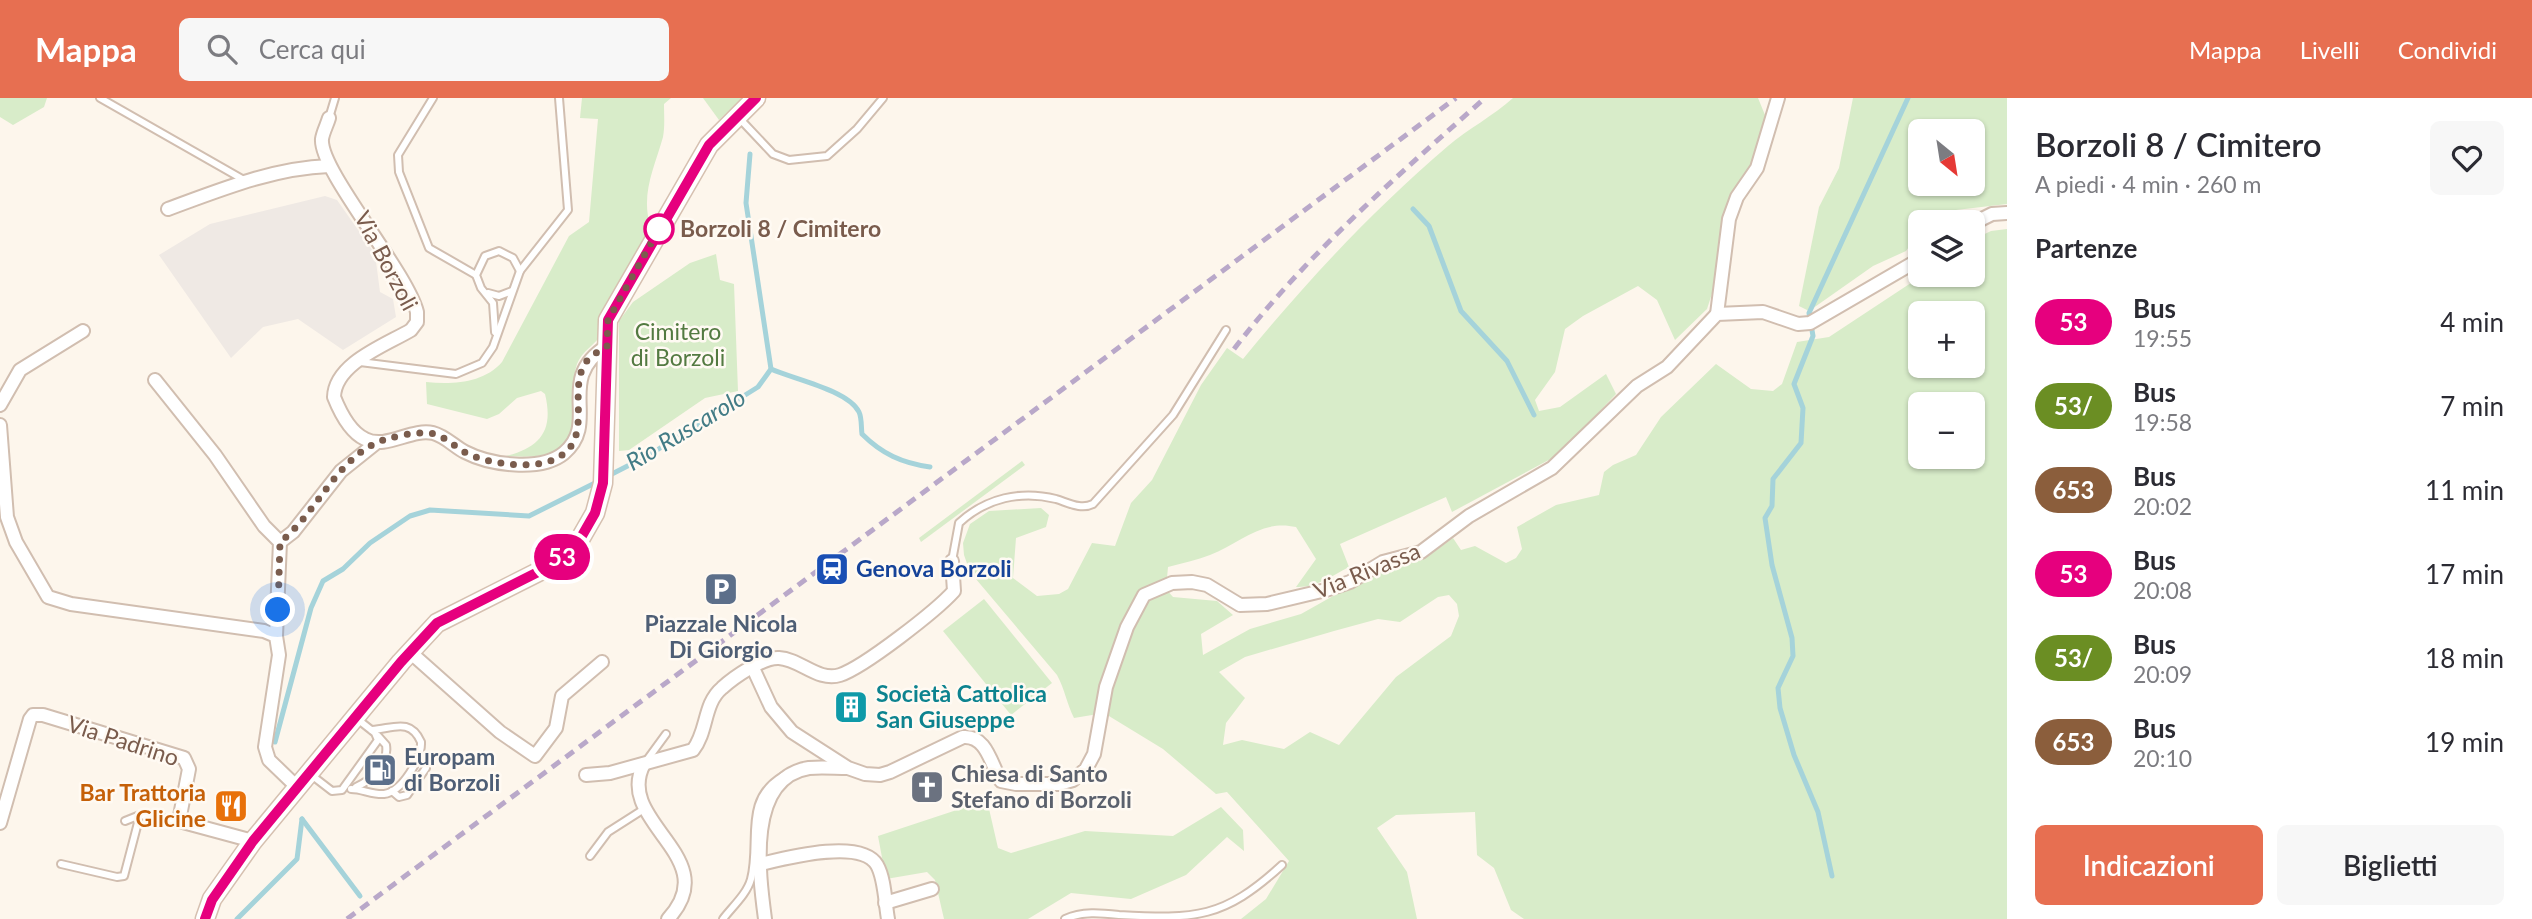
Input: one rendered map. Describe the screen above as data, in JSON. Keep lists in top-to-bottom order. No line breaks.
{"streets":{"street":["Via Borzoli","Via Rivassa","Via Padrino"]},"water":["Rio Ruscarolo"],"parks":["Cimitero di Borzoli"],"places":{"other":["Borzoli 8 / Cimitero"],"station":["Genova Borzoli"],"parking":["Piazzale Nicola Di Giorgio"],"building":["Società Cattolica San Giuseppe"],"fuel station":["Europam di Borzoli"],"church":["Chiesa di Santo Stefano di Borzoli"],"restaurant":["Bar Trattoria Glicine"]},"lines":["bus line 53"],"north":"bottom right","page":{"header":"Mappa","search":"Cerca qui","nav":["Mappa","Livelli","Condividi"],"on_map":"53","heading":[["Borzoli 8 / Cimitero","A piedi · 4 min · 260 m"],"Partenze"],"map_buttons":["+","−"],"list":[{"mark":"53","name":"Bus","note":"19:55","value":"4 min"},{"mark":"53/","name":"Bus","note":"19:58","value":"7 min"},{"mark":"653","name":"Bus","note":"20:02","value":"11 min"},{"mark":"53","name":"Bus","note":"20:08","value":"17 min"},{"mark":"53/","name":"Bus","note":"20:09","value":"18 min"},{"mark":"653","name":"Bus","note":"20:10","value":"19 min"}],"buttons":["Indicazioni","Biglietti"]}}
